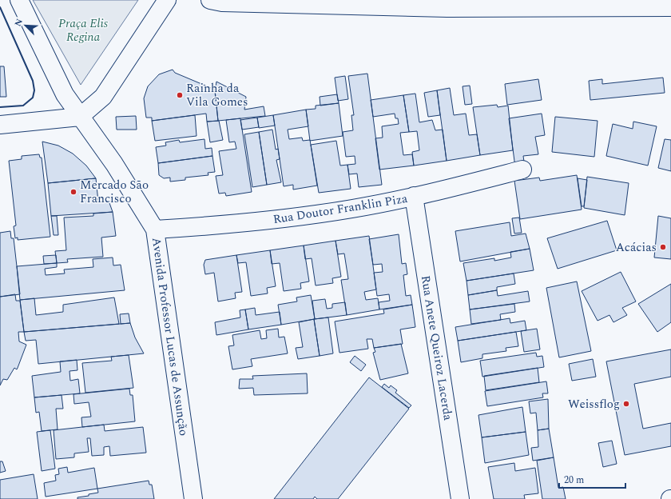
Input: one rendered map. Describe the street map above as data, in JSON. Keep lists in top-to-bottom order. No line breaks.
{"streets":{"street":["Rua Doutor Franklin Piza","Avenida Professor Lucas de Assunção","Rua Anete Queiroz Lacerda"]},"crossings":[["Rua Doutor Franklin Piza","Avenida Professor Lucas de Assunção"],["Rua Doutor Franklin Piza","Rua Anete Queiroz Lacerda"]],"parks":["Praça Elis Regina"],"places":["Rainha da Vila Gomes","Mercado São Francisco","Acácias","Weissflog"],"scale_bar":"20 m","north":"top left"}
